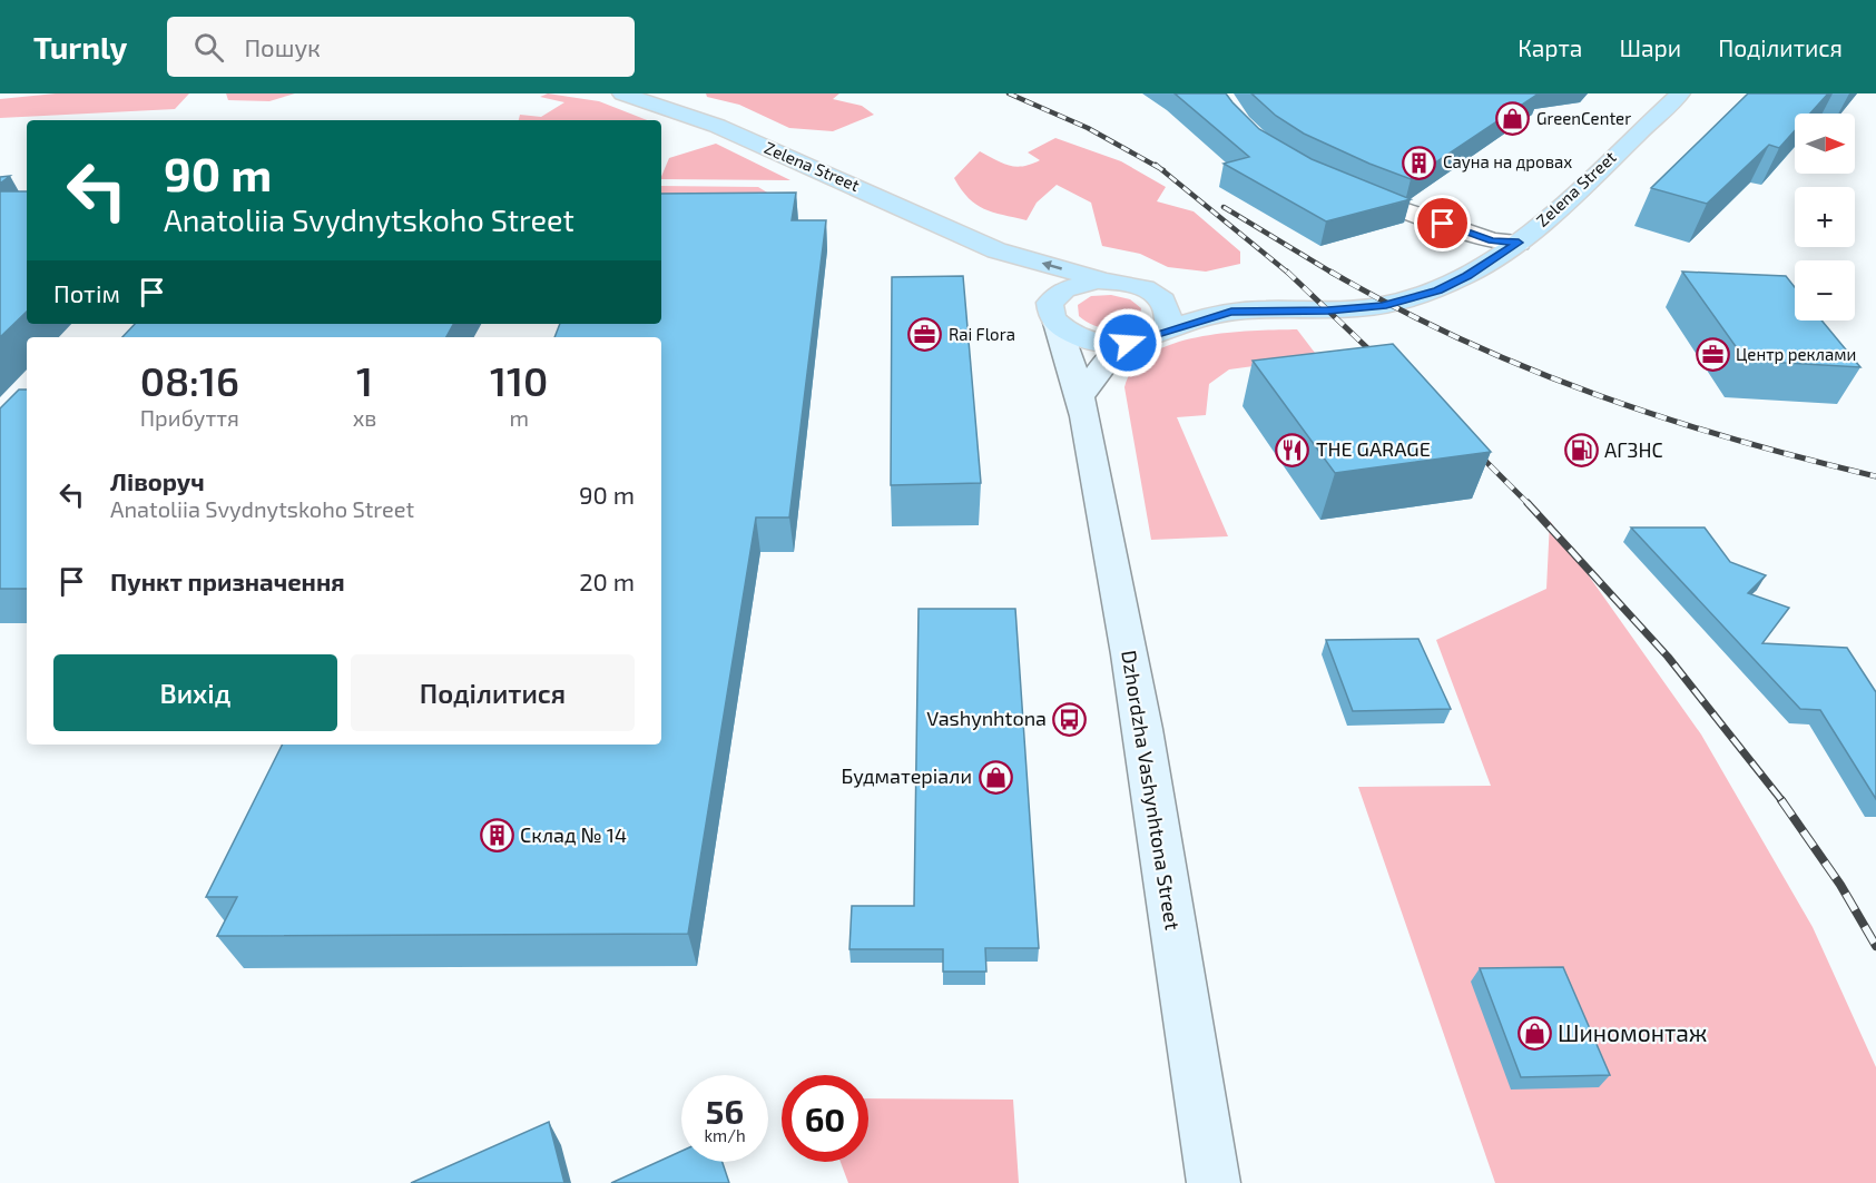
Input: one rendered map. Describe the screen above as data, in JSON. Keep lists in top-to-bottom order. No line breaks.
{"streets":{"main road":["Zelena Street","Dzhordzha Vashynhtona Street"]},"crossings":[["Zelena Street","Dzhordzha Vashynhtona Street"]],"places":{"shop":["GreenCenter","Будматеріали","Шиномонтаж"],"building":["Сауна на дровах","Склад № 14"],"office":["Rai Flora","Центр реклами"],"restaurant":["THE GARAGE"],"fuel station":["АГЗНС"],"bus stop":["Vashynhtona"]},"north":"right","page":{"header":"Turnly","search":"Пошук","nav":["Карта","Шари","Поділитися"],"map_buttons":["+","−"],"turn":["90 m","Anatoliia Svydnytskoho Street"],"then":"Потім","eta":["08:16","Прибуття","1","хв","110","m"],"list":[{"name":"Ліворуч","note":"Anatoliia Svydnytskoho Street","value":"90 m"},{"name":"Пункт призначення","value":"20 m"}],"buttons":["Вихід","Поділитися"],"speed":"56 km/h","limit":"60"}}
